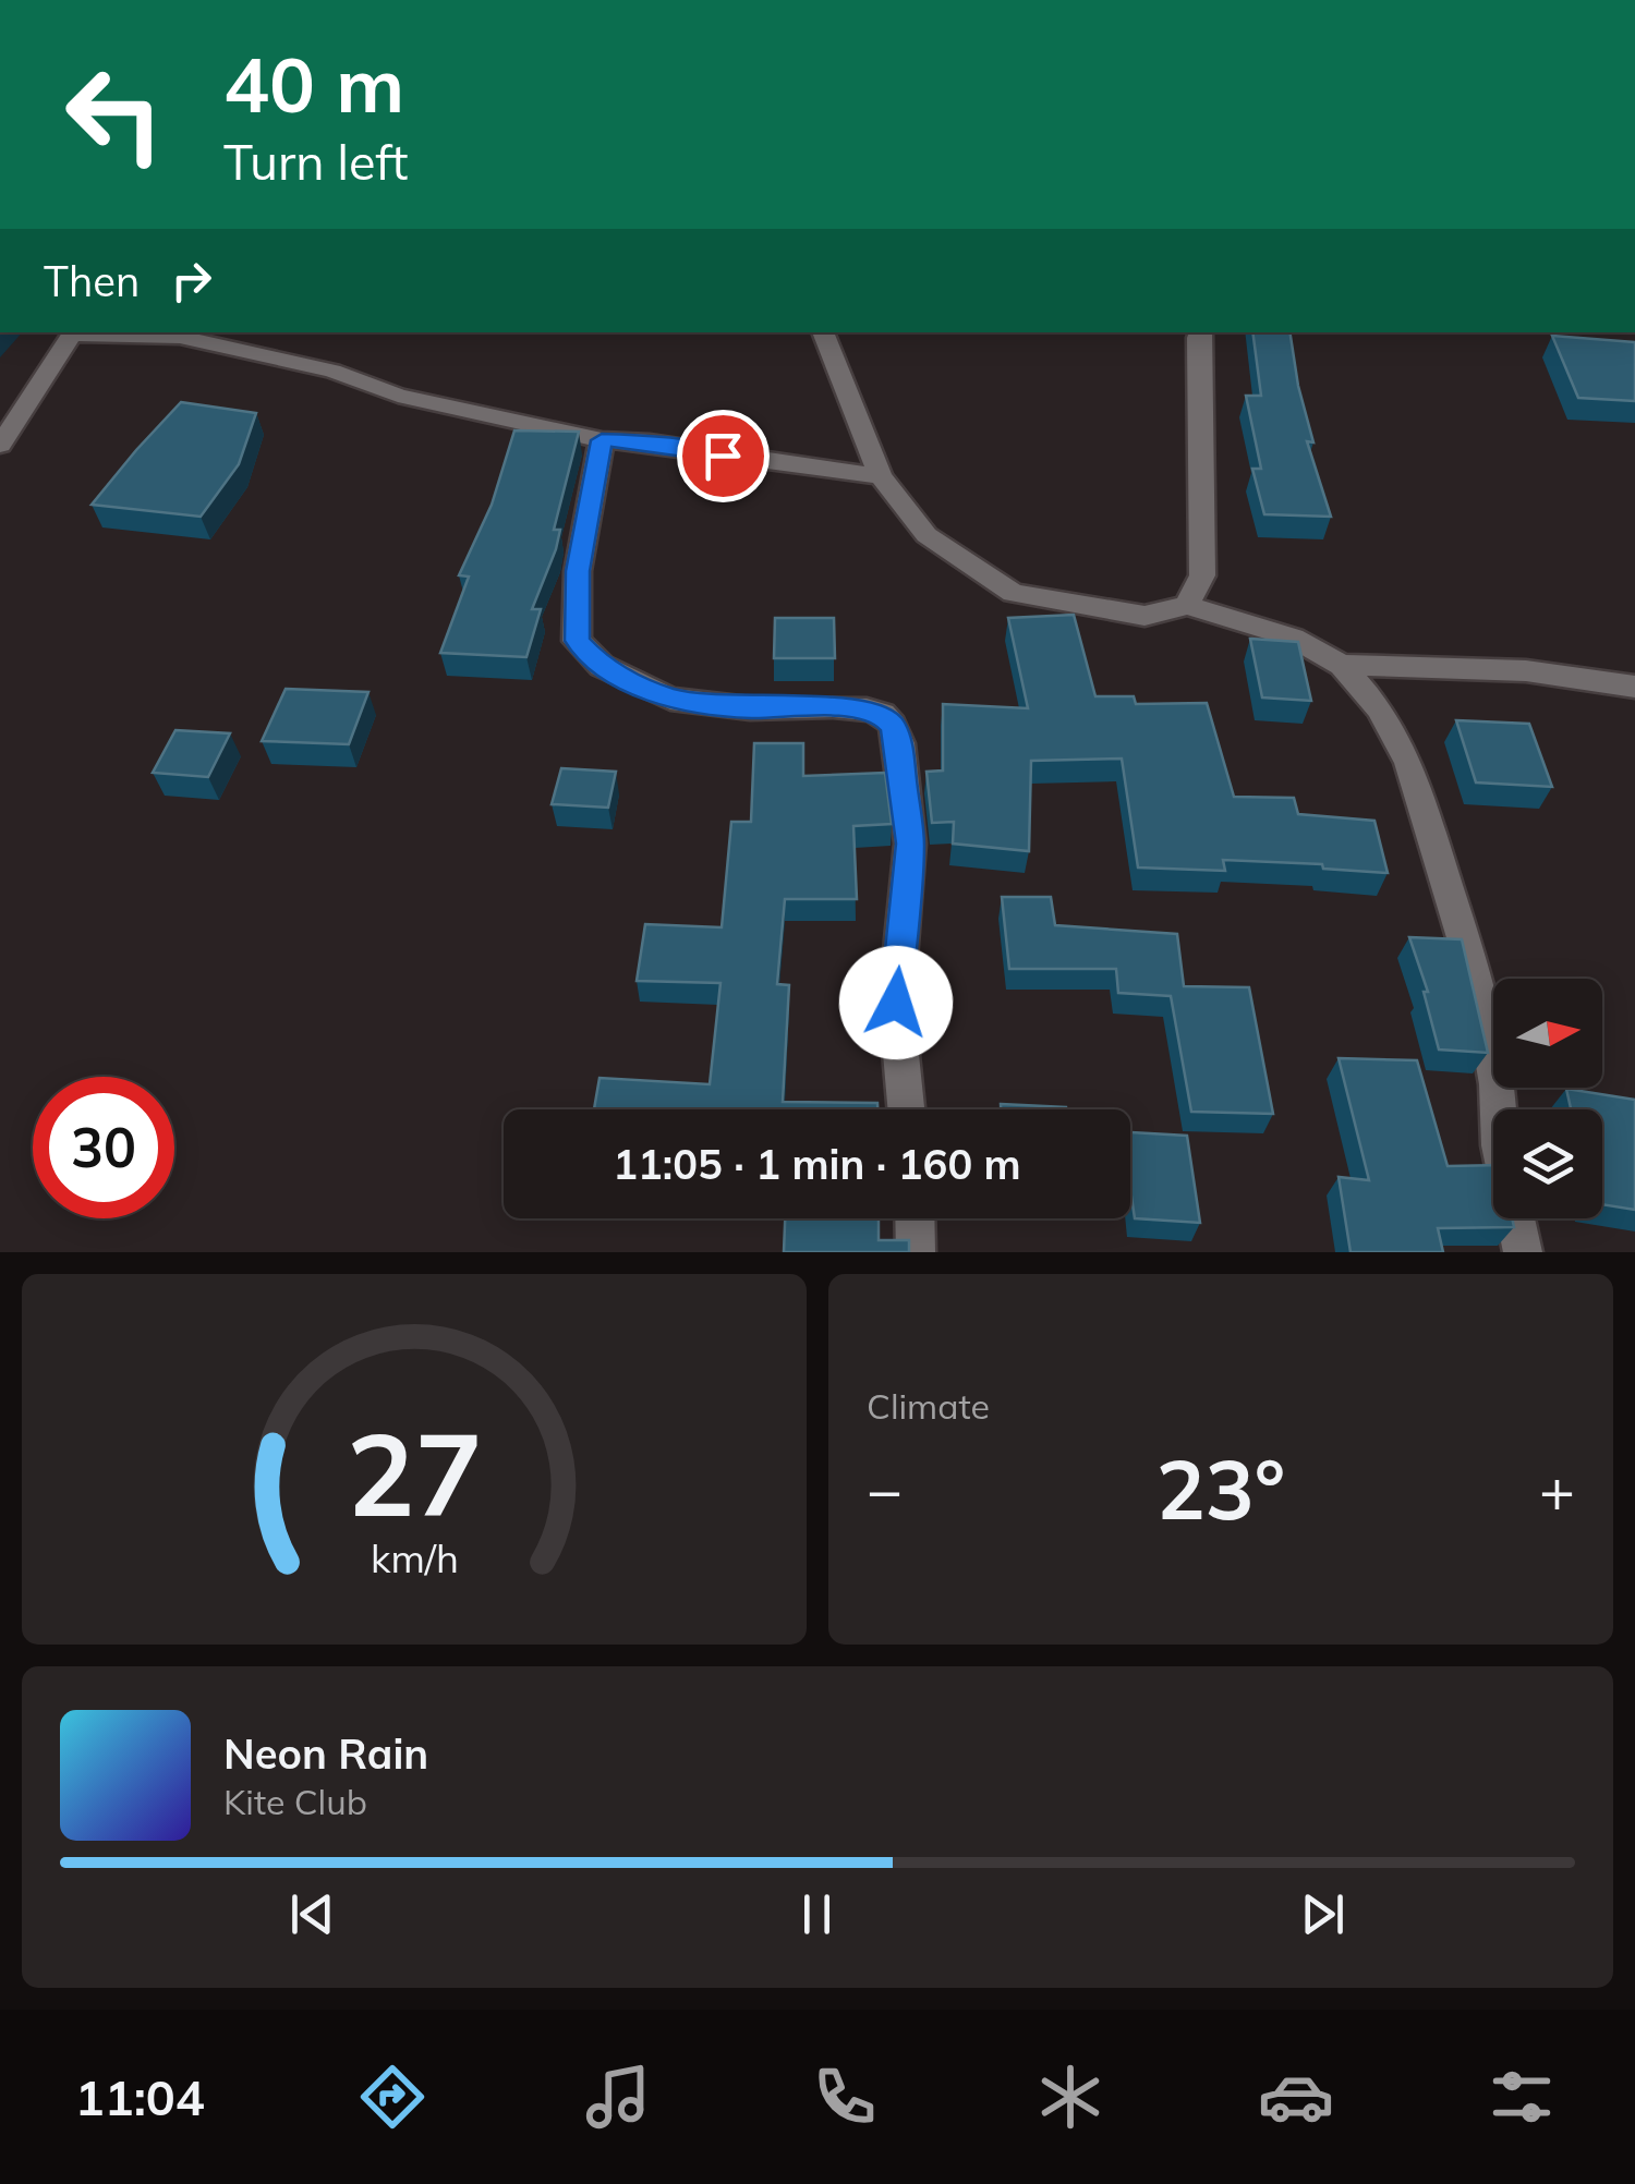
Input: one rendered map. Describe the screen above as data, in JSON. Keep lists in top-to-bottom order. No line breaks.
{"north":"right","page":{"turn":["40 m","Turn left"],"then":"Then","limit":"30","trip":"11:05 · 1 min · 160 m","tile":"Climate","heat":["−","23°","+"],"song":["Neon Rain","Kite Club"],"tabs":"11:04","gauge":["27","km/h"]}}
